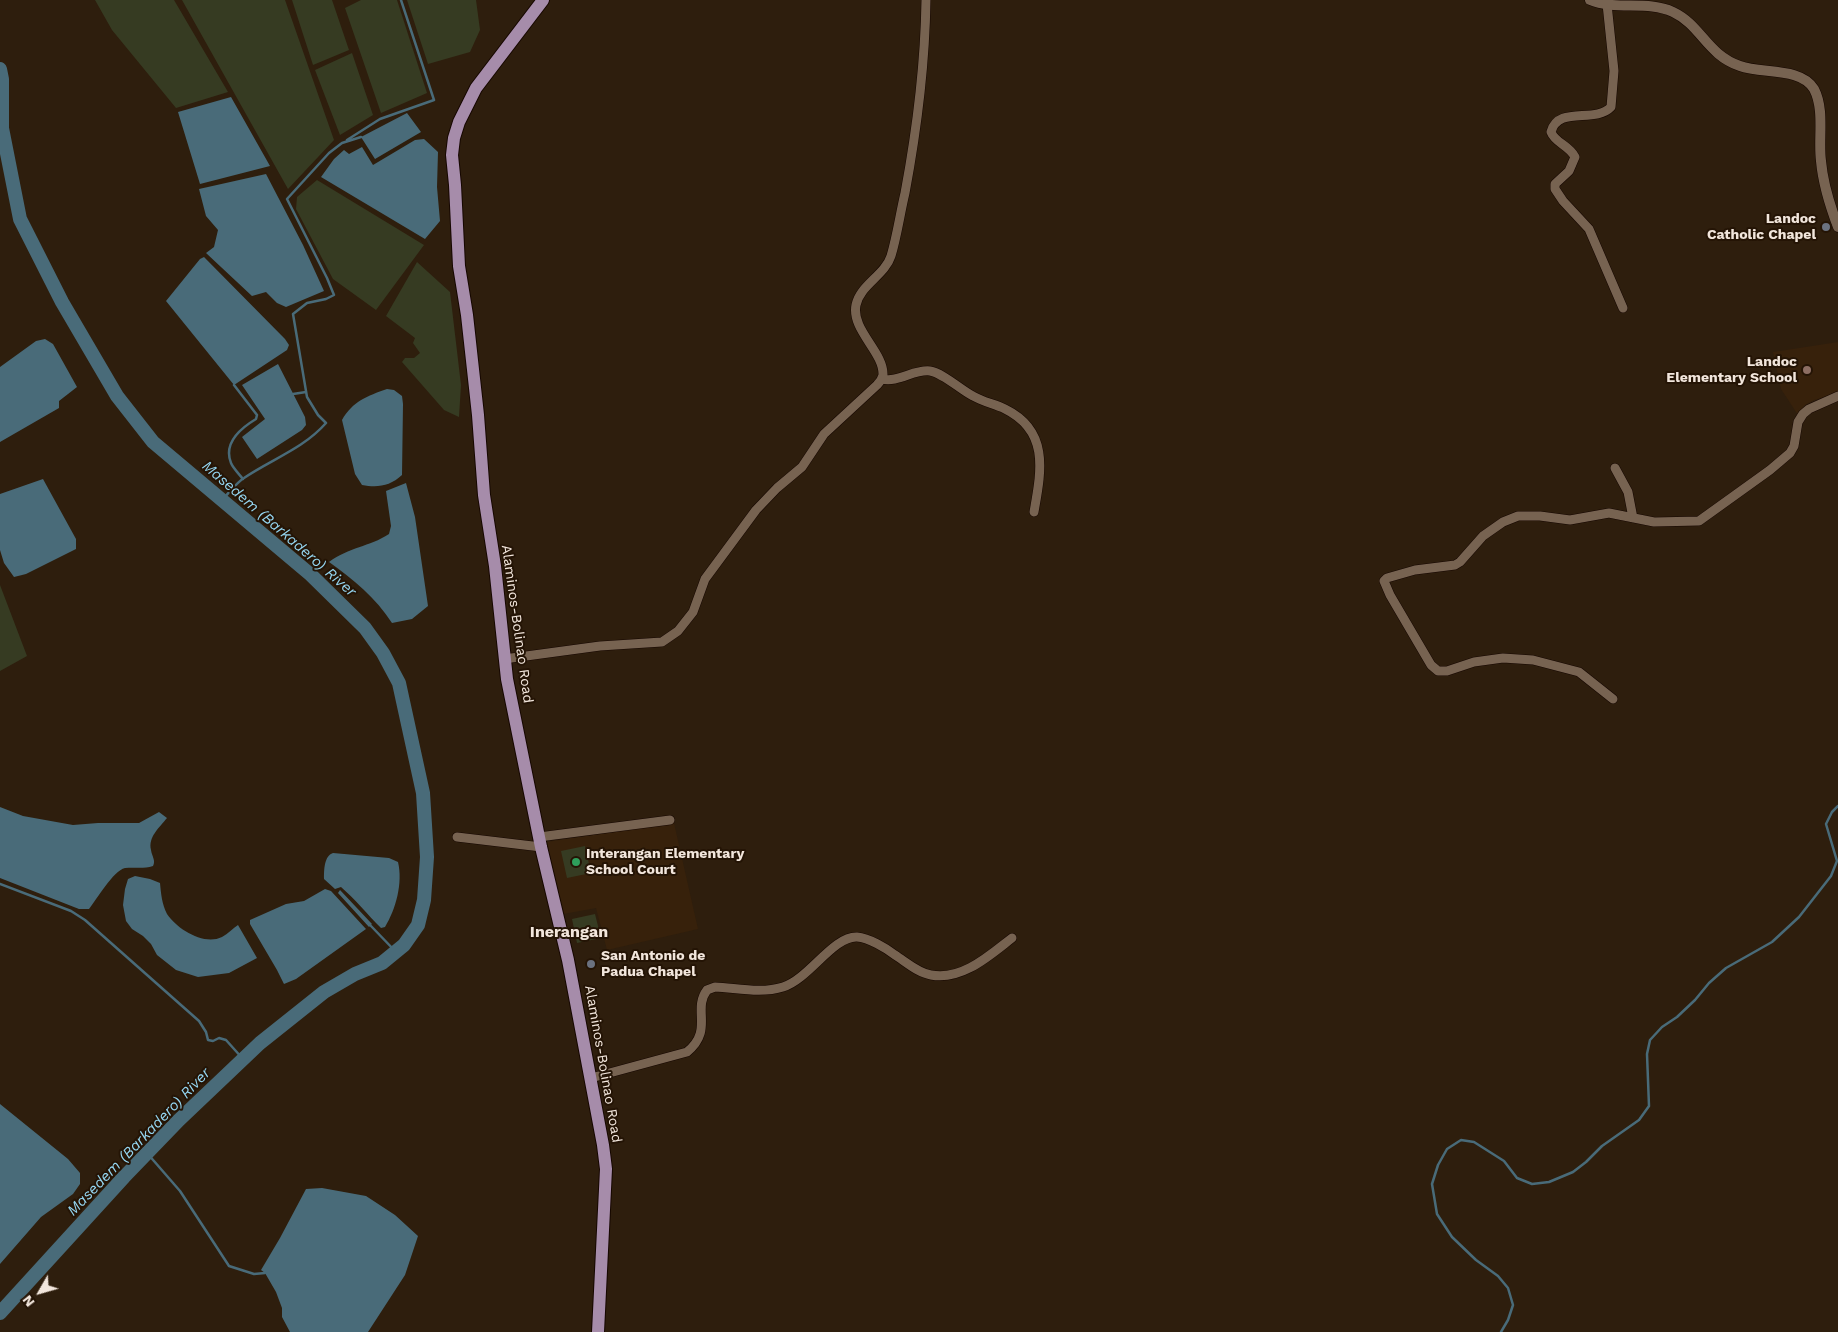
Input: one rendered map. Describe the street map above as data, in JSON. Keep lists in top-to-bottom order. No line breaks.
{"streets":{"main road":["Alaminos-Bolinao Road"]},"districts":["Inerangan"],"water":["Masedem (Barkadero) River"],"places":["Landoc Catholic Chapel","Landoc Elementary School","Interangan Elementary School Court","San Antonio de Padua Chapel"],"north":"bottom left"}
